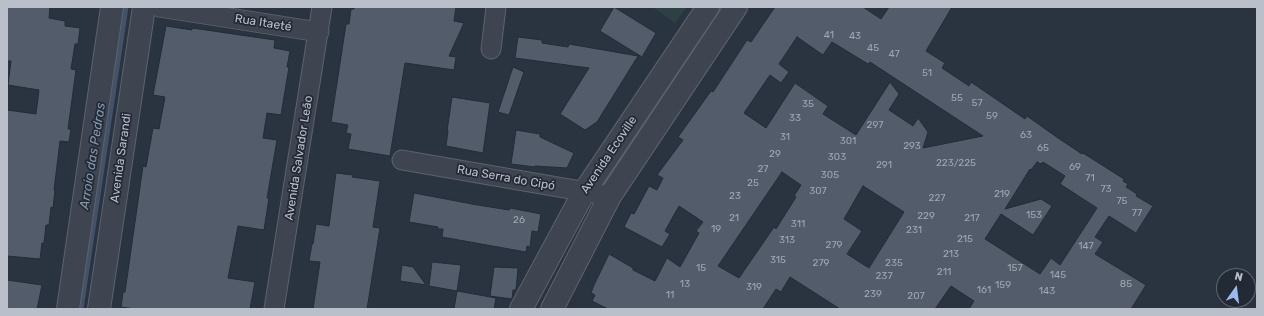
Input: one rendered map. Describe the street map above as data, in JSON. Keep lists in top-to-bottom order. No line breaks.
{"streets":{"street":["Rua Itaeté","Avenida Ecoville","Avenida Sarandi","Avenida Salvador Leão","Rua Serra do Cipó"]},"crossings":[["Rua Itaeté","Avenida Salvador Leão"],["Avenida Ecoville","Rua Serra do Cipó"]],"water":["Arroio das Pedras"],"house_numbers":["41","43","45","47","51","55","57","35","59","33","297","63","31","301","293","65","29","303","223/225","291","69","27","305","71","25","73","307","219","23","227","75","77","153","229","21","217","26","311","19","231","215","313","279","147","213","315","279","235","15","157","211","145","237","13","85","159","319","161","143","239","11","207"],"north":"top"}
